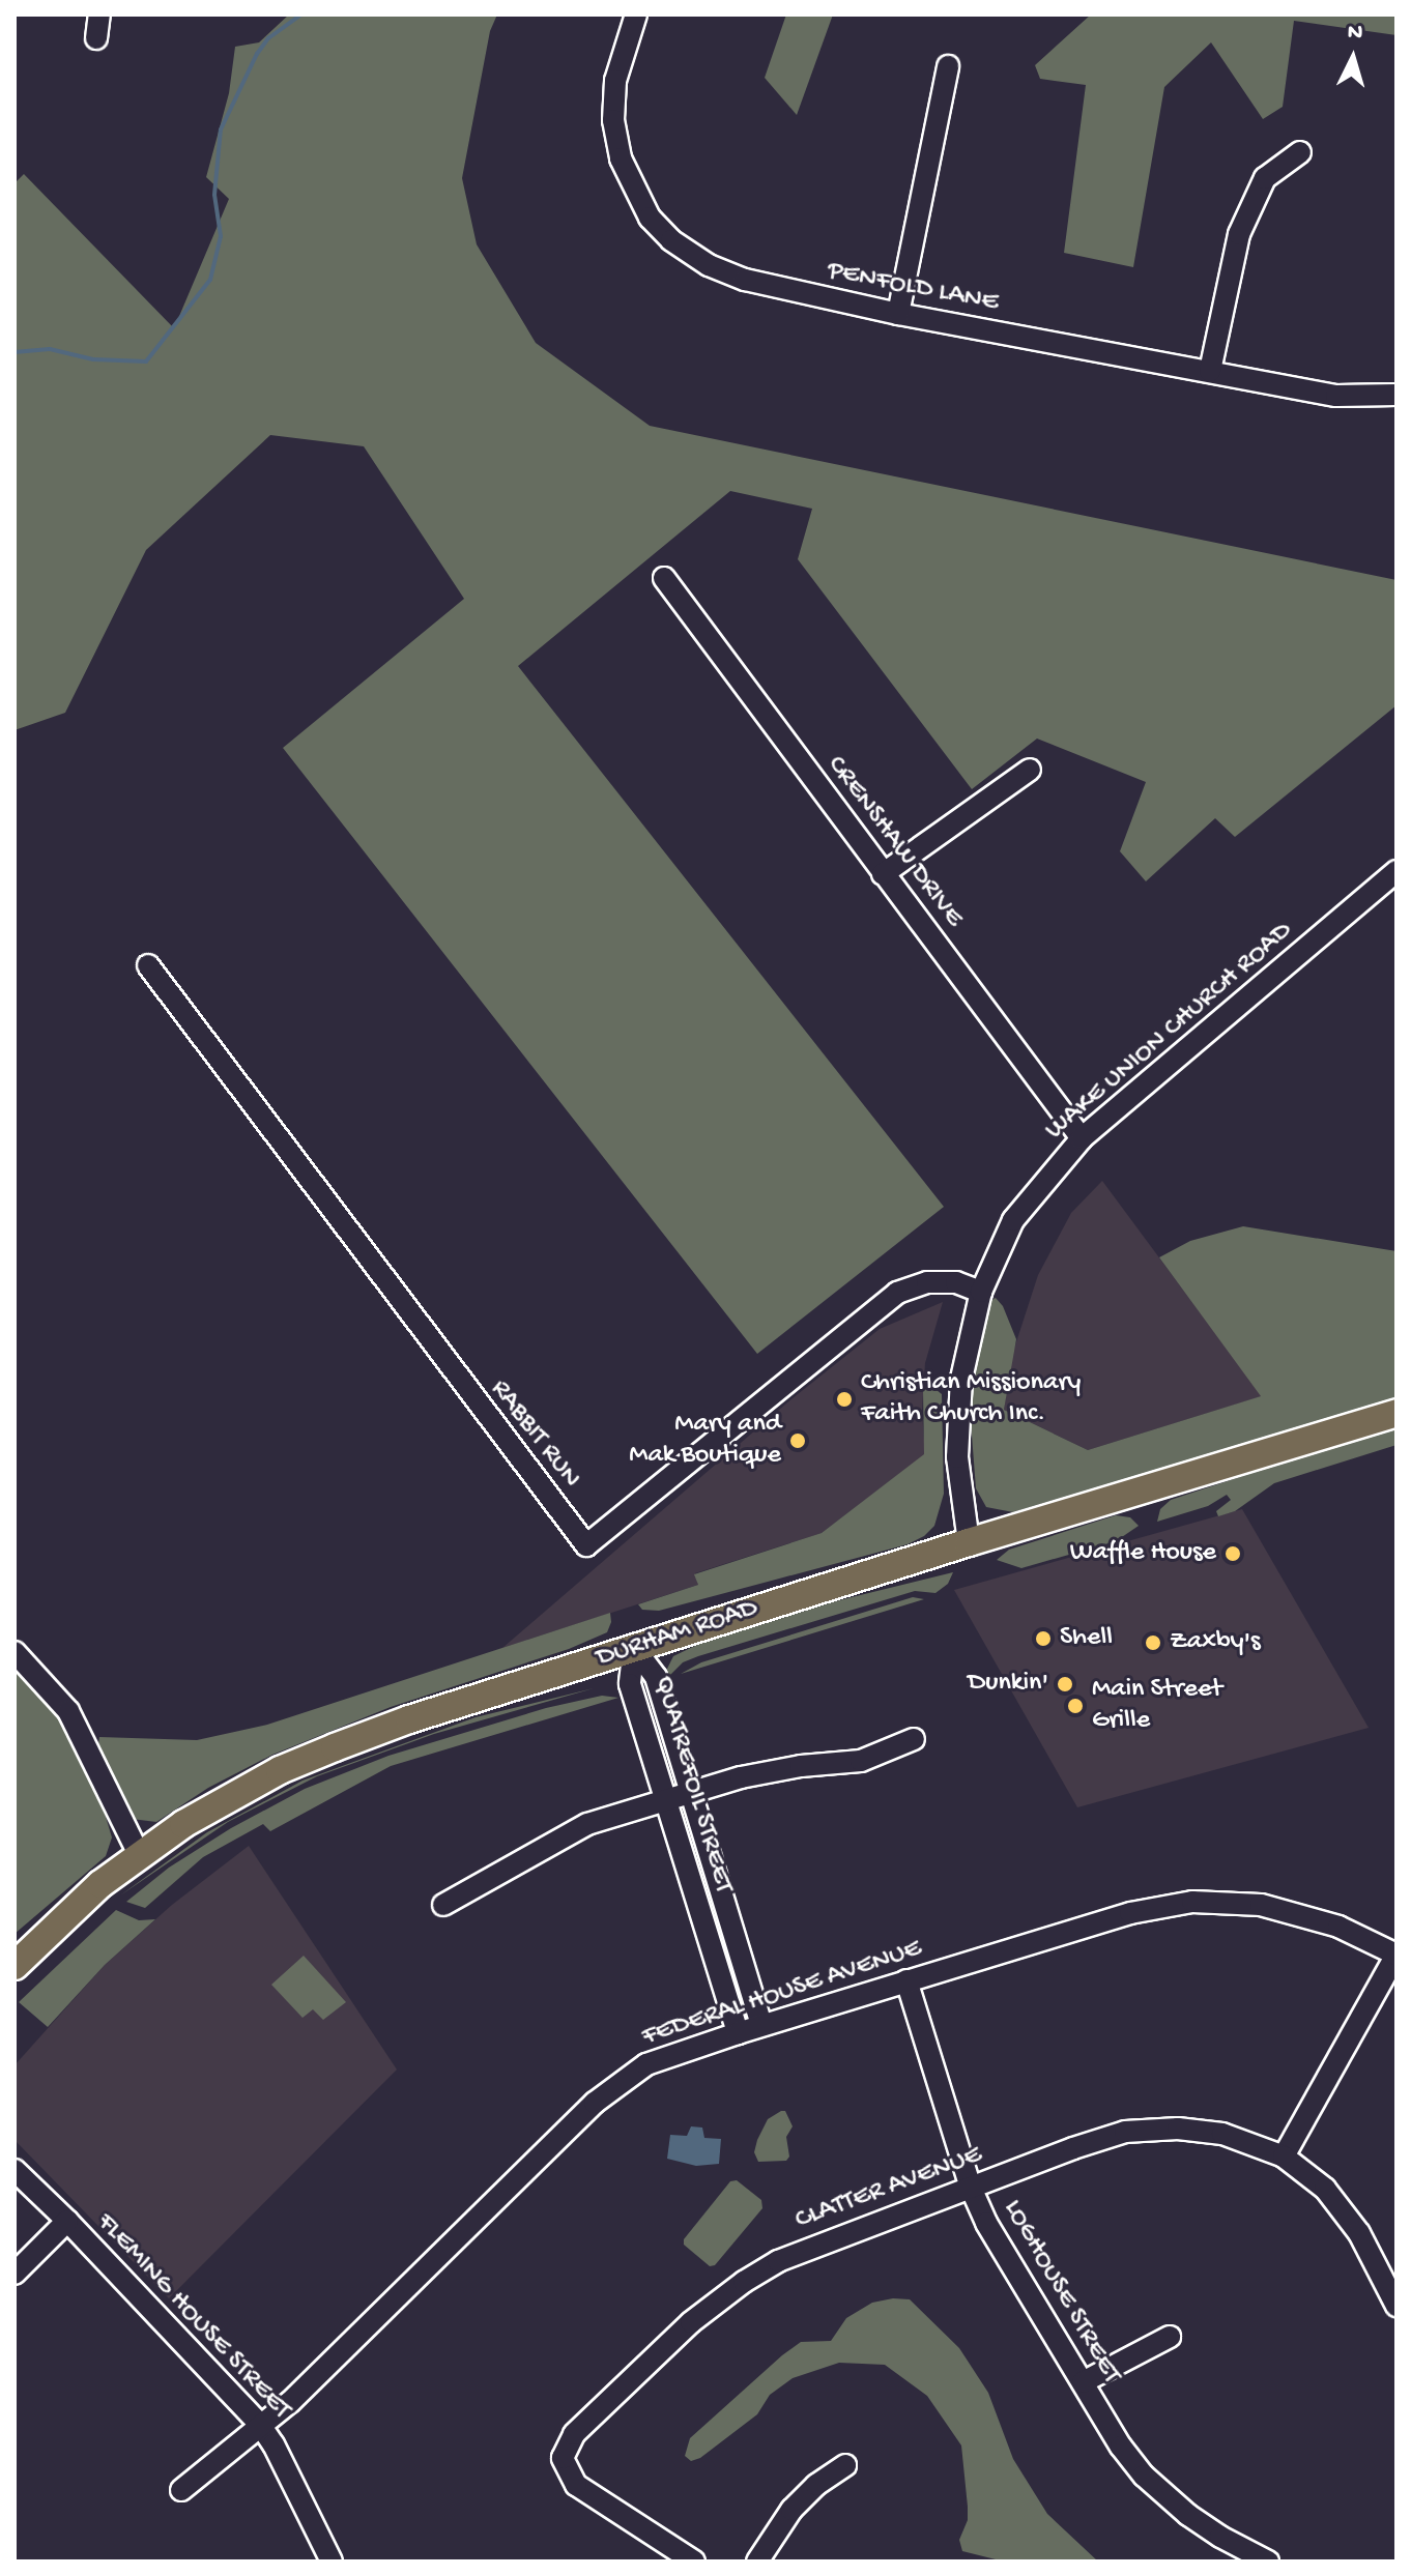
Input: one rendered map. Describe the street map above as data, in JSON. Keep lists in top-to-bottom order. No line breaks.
{"streets":{"main road":["DURHAM ROAD"],"street":["PENFOLD LANE","CRENSHAW DRIVE","WAKE UNION CHURCH ROAD","RABBIT RUN","QUATREFOIL STREET","FEDERAL HOUSE AVENUE","CLATTER AVENUE","LOGHOUSE STREET","FLEMING HOUSE STREET"]},"crossings":[["CRENSHAW DRIVE","WAKE UNION CHURCH ROAD"],["WAKE UNION CHURCH ROAD","RABBIT RUN"],["WAKE UNION CHURCH ROAD","DURHAM ROAD"],["DURHAM ROAD","QUATREFOIL STREET"],["QUATREFOIL STREET","FEDERAL HOUSE AVENUE"],["FEDERAL HOUSE AVENUE","LOGHOUSE STREET"],["FEDERAL HOUSE AVENUE","FLEMING HOUSE STREET"],["CLATTER AVENUE","LOGHOUSE STREET"]],"places":["Christian Missionary Faith Church Inc.","Mary and Mak Boutique","Waffle House","Shell","Zaxby's","Dunkin'","Main Street Grille"],"north":"top"}
